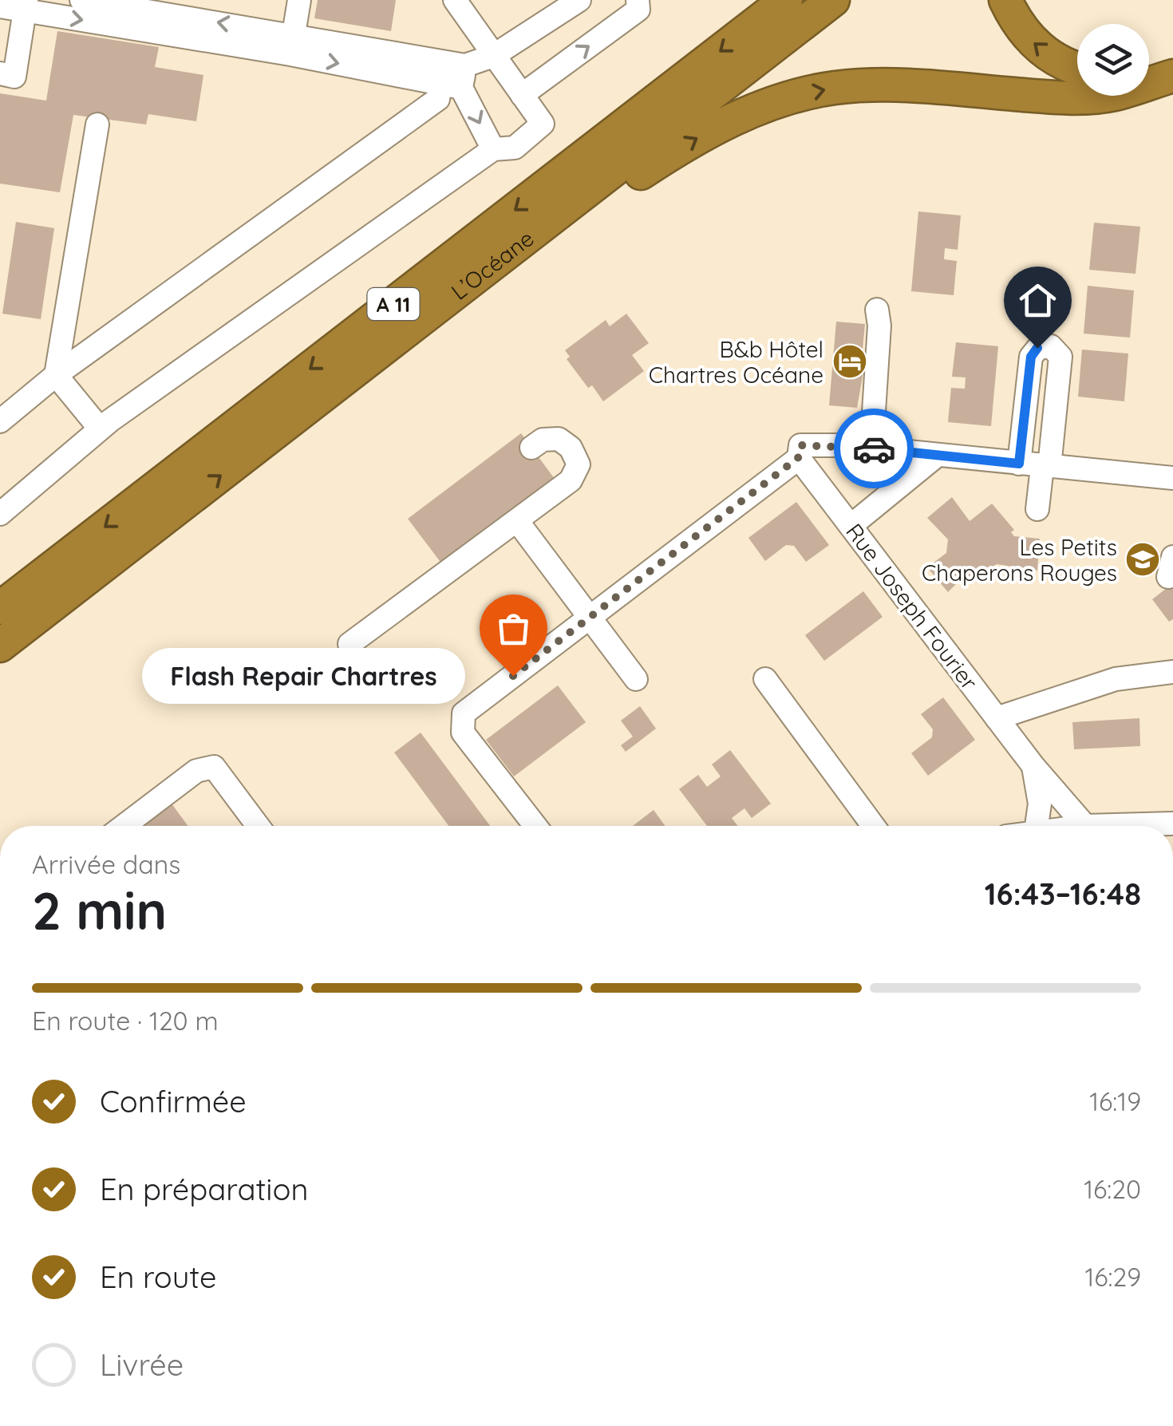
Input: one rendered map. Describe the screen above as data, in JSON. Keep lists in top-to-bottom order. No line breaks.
{"streets":{"highway":["L’Océane","A 11"],"street":["Rue Joseph Fourier"]},"places":{"hotel":["B&b Hôtel Chartres Océane"],"school or university":["Les Petits Chaperons Rouges"],"other":["Flash Repair Chartres"]},"page":{"bubble":"Flash Repair Chartres","heading":["2 min","Arrivée dans","16:43–16:48"],"bar":"En route · 120 m","list":[["Confirmée","16:19"],["En préparation","16:20"],["En route","16:29"],"Livrée"]}}
